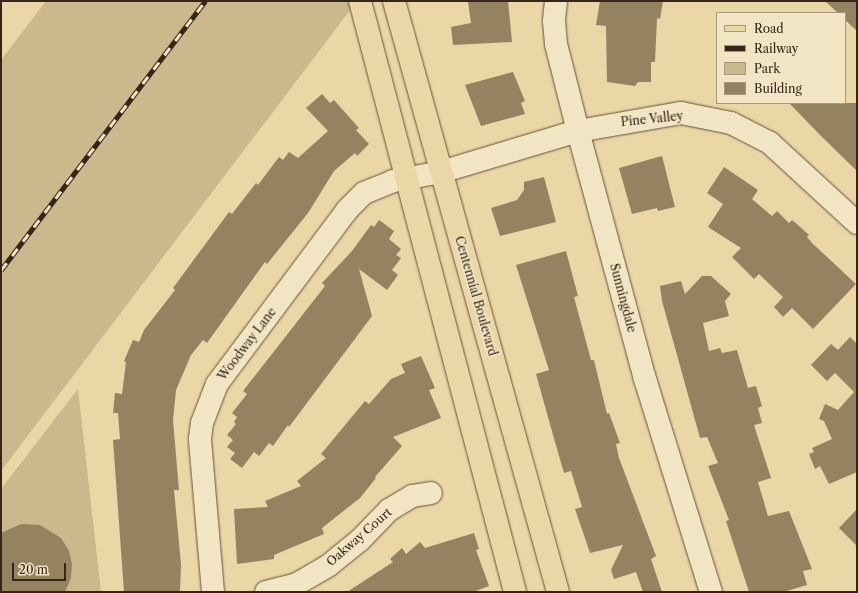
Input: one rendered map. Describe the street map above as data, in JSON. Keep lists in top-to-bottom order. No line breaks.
{"streets":{"main road":["Centennial Boulevard"],"street":["Pine Valley","Sunningdale","Woodway Lane","Oakway Court"]},"crossings":[["Pine Valley","Centennial Boulevard"],["Pine Valley","Sunningdale"],["Pine Valley","Woodway Lane"],["Centennial Boulevard","Woodway Lane"]],"legend":["Road","Railway","Park","Building"],"scale_bar":"20 m"}
